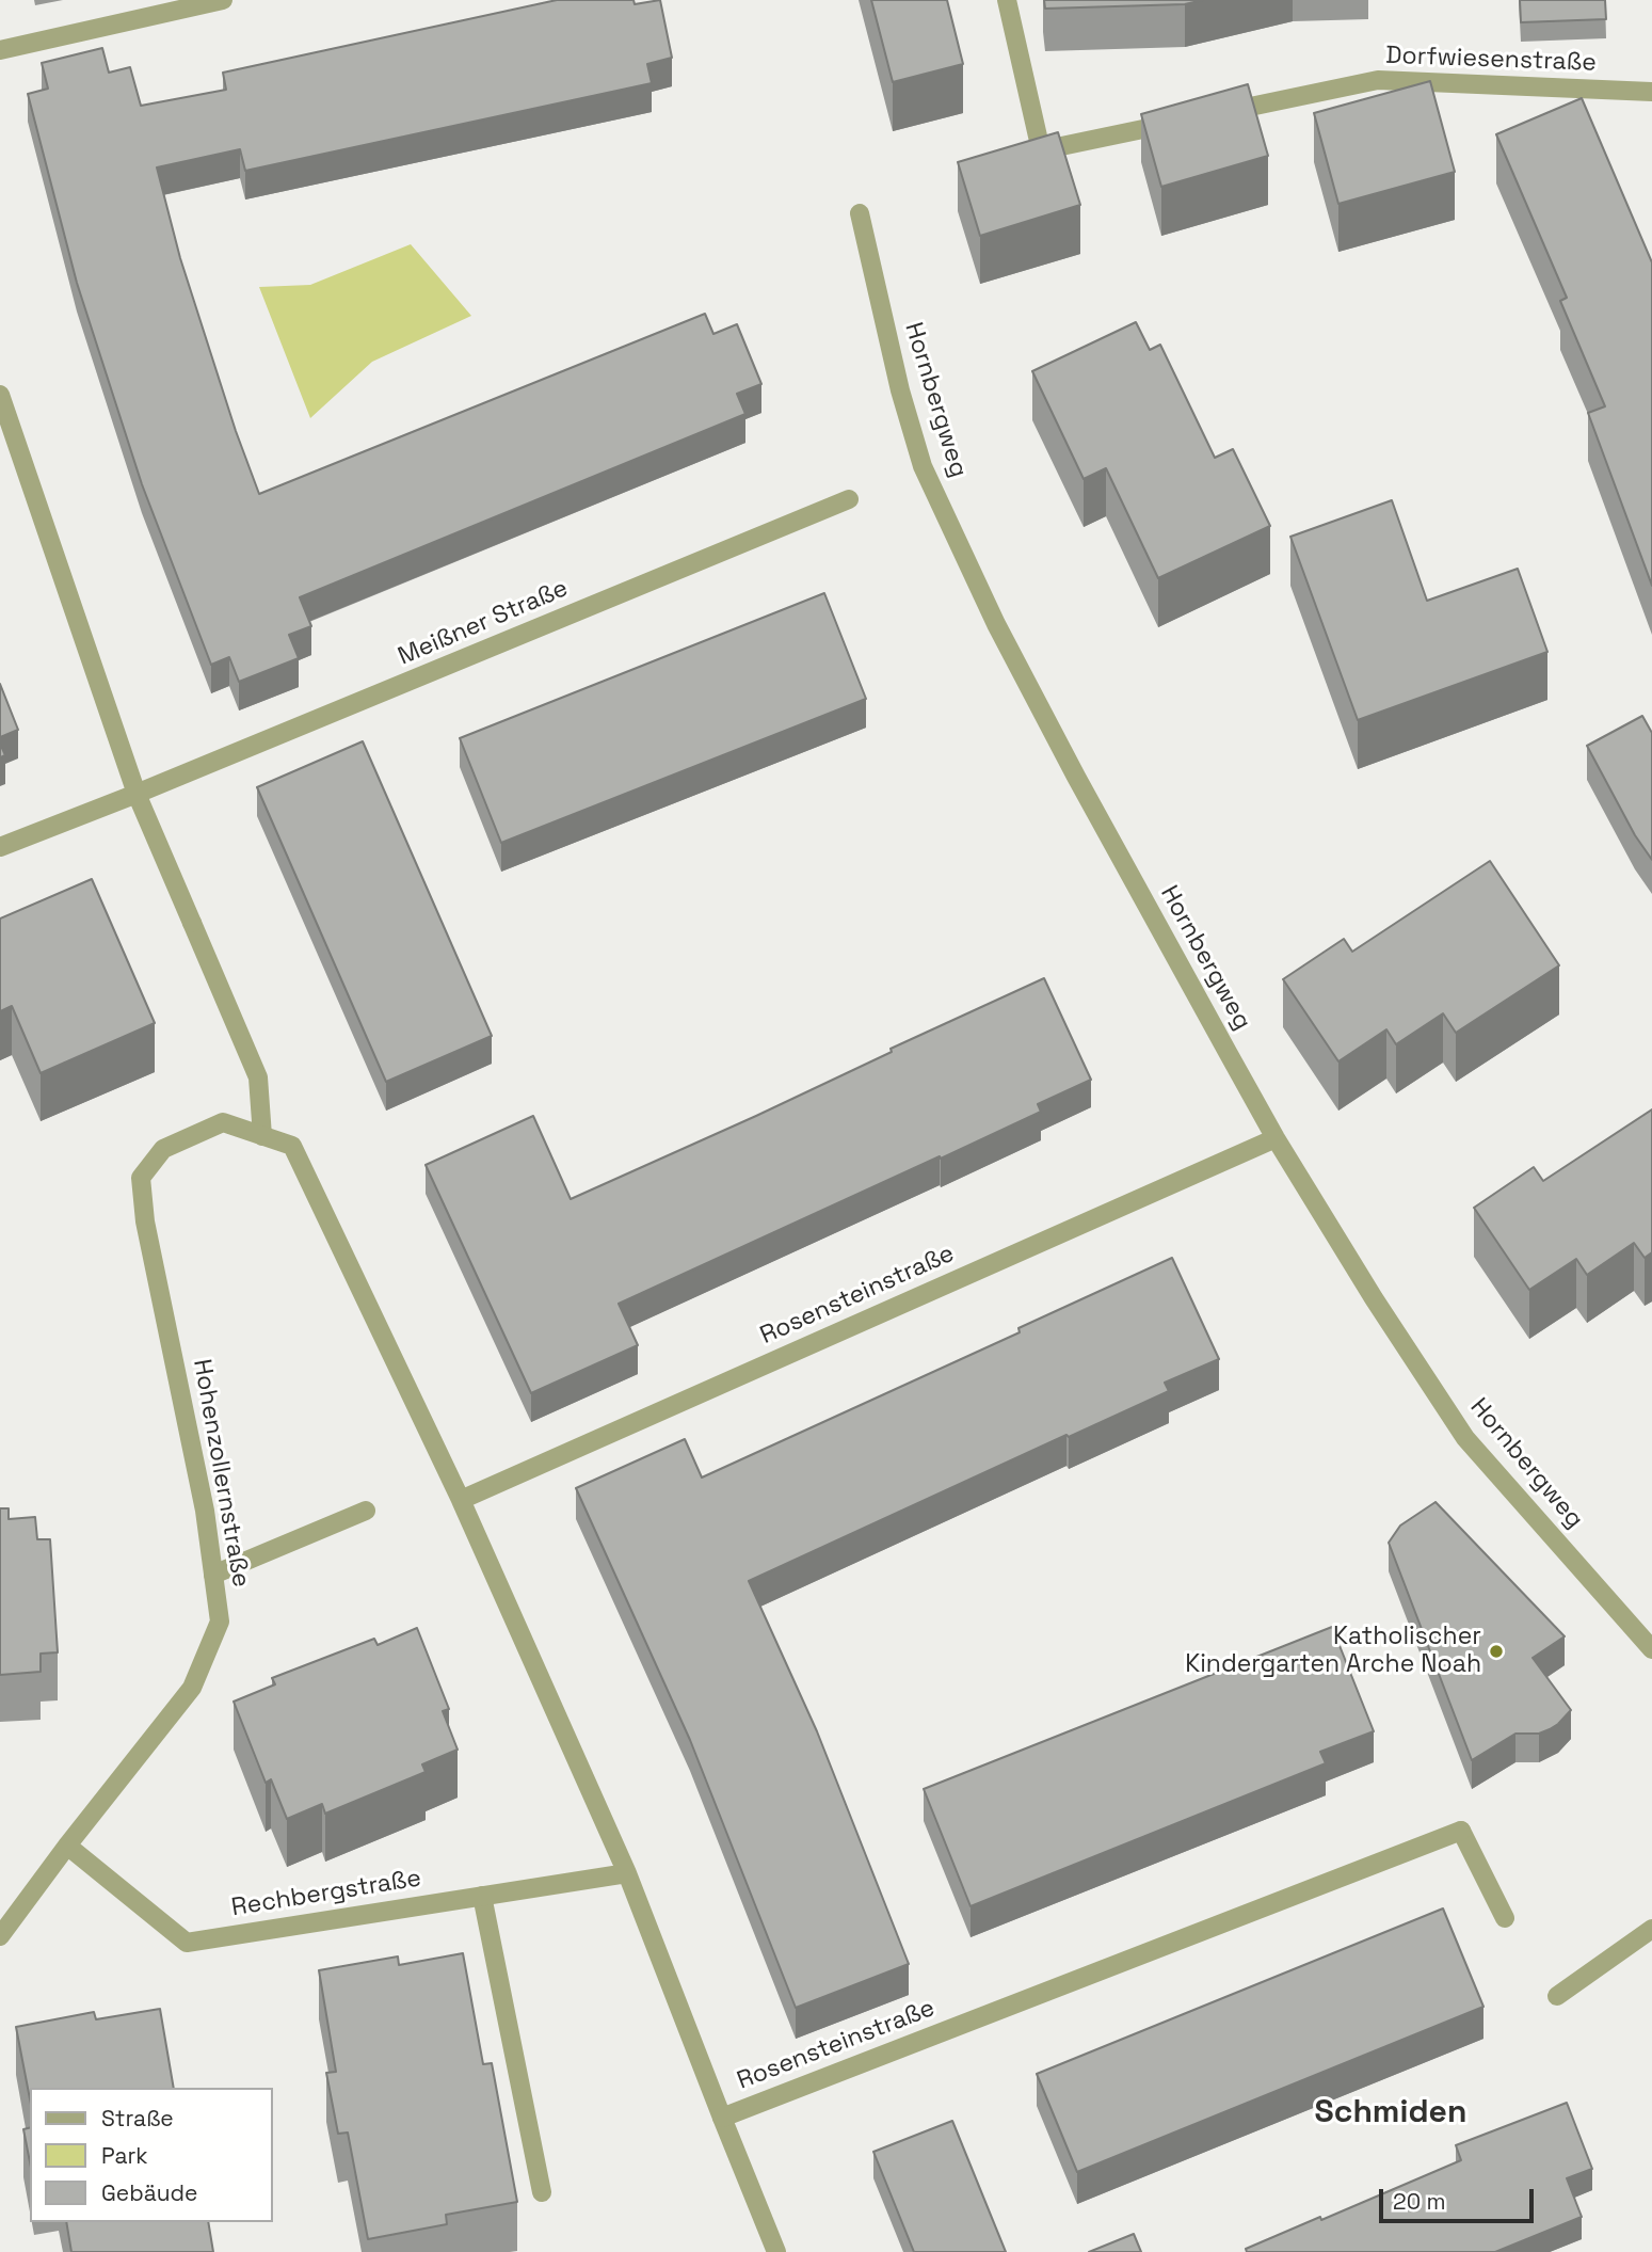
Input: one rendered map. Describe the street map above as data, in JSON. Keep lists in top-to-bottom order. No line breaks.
{"streets":{"street":["Dorfwiesenstraße","Hornbergweg","Meißner Straße","Rosensteinstraße","Hohenzollernstraße","Rechbergstraße"]},"crossings":[["Hornbergweg","Rosensteinstraße"],["Rosensteinstraße","Hohenzollernstraße"],["Rosensteinstraße","Rechbergstraße"],["Hohenzollernstraße","Rechbergstraße"]],"districts":["Schmiden"],"places":["Katholischer Kindergarten Arche Noah"],"legend":["Straße","Park","Gebäude"],"scale_bar":"20 m"}
